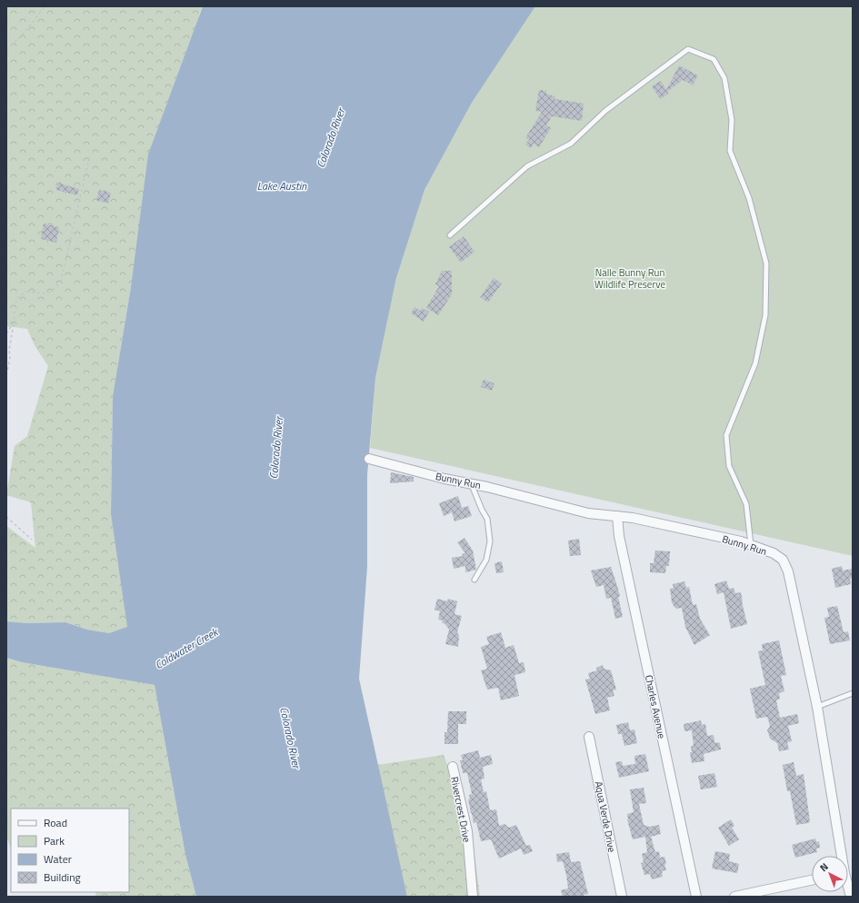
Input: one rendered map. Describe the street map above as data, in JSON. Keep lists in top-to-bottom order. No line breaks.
{"streets":{"street":["Bunny Run","Charles Avenue","Rivercrest Drive","Aqua Verde Drive"]},"crossings":[["Bunny Run","Charles Avenue"]],"water":["Colorado River","Lake Austin","Coldwater Creek"],"parks":["Nalle Bunny Run Wildlife Preserve"],"legend":["Road","Park","Water","Building"],"north":"top left"}
